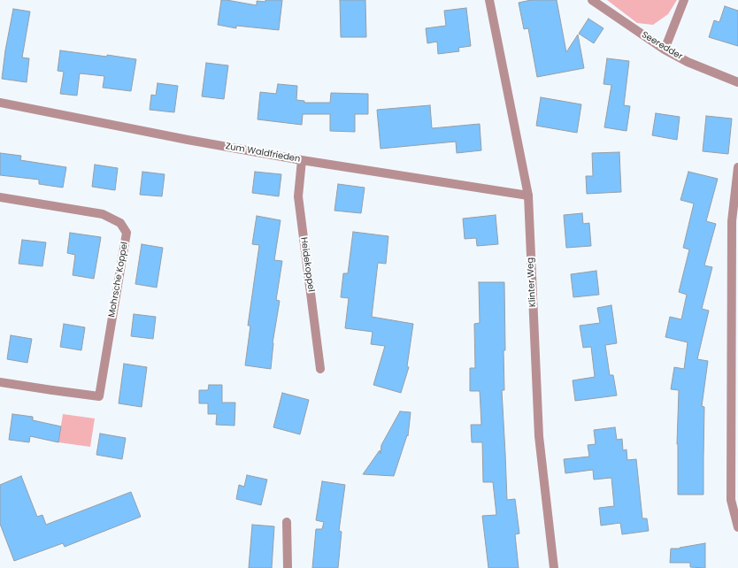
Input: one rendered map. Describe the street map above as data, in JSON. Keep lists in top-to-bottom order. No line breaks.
{"streets":{"street":["Seeredder","Zum Waldfrieden","Heidekoppel","Mohrsche Koppel","Klinter Weg"]},"crossings":[["Zum Waldfrieden","Heidekoppel"],["Zum Waldfrieden","Klinter Weg"]]}
